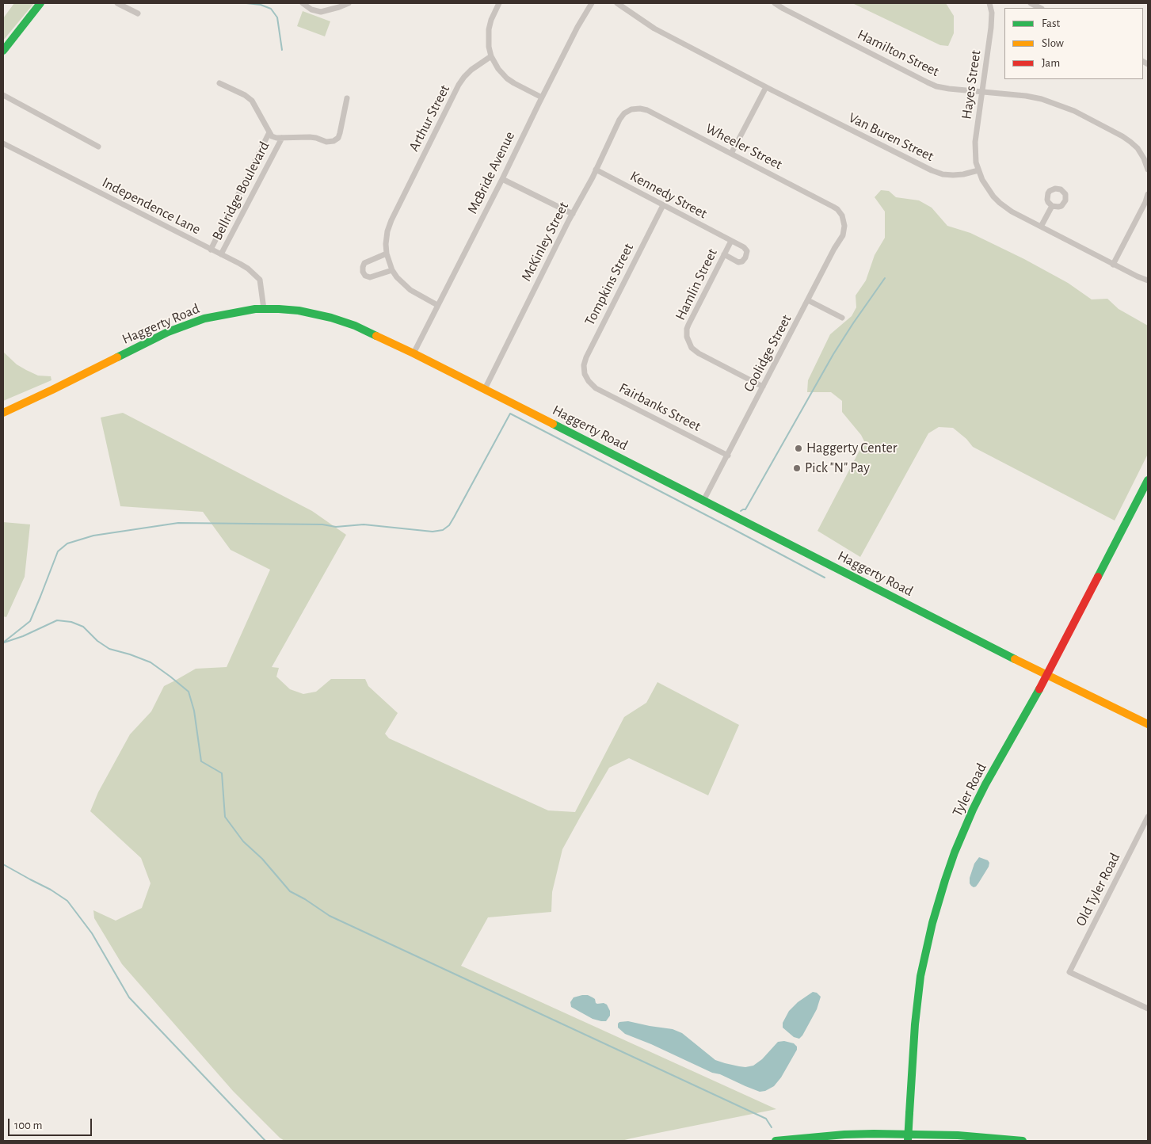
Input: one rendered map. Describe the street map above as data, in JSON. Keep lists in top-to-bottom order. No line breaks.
{"streets":{"main road":["Haggerty Road","Tyler Road"],"street":["Hamilton Street","Hayes Street","Arthur Street","Van Buren Street","Wheeler Street","McBride Avenue","Bellridge Boulevard","Kennedy Street","Independence Lane","McKinley Street","Tompkins Street","Hamlin Street","Coolidge Street","Fairbanks Street","Old Tyler Road"]},"crossings":[["Hamilton Street","Hayes Street"],["Hayes Street","Van Buren Street"],["Arthur Street","McBride Avenue"],["Wheeler Street","McKinley Street"],["Wheeler Street","Coolidge Street"],["McBride Avenue","Haggerty Road"],["Bellridge Boulevard","Independence Lane"],["Kennedy Street","McKinley Street"],["Kennedy Street","Tompkins Street"],["Kennedy Street","Hamlin Street"],["Independence Lane","Haggerty Road"],["McKinley Street","Haggerty Road"],["Tompkins Street","Fairbanks Street"],["Hamlin Street","Coolidge Street"],["Haggerty Road","Coolidge Street"],["Haggerty Road","Tyler Road"],["Coolidge Street","Fairbanks Street"]],"places":["Haggerty Center","Pick \"N\" Pay"],"legend":["Fast","Slow","Jam"],"scale_bar":"100 m"}
